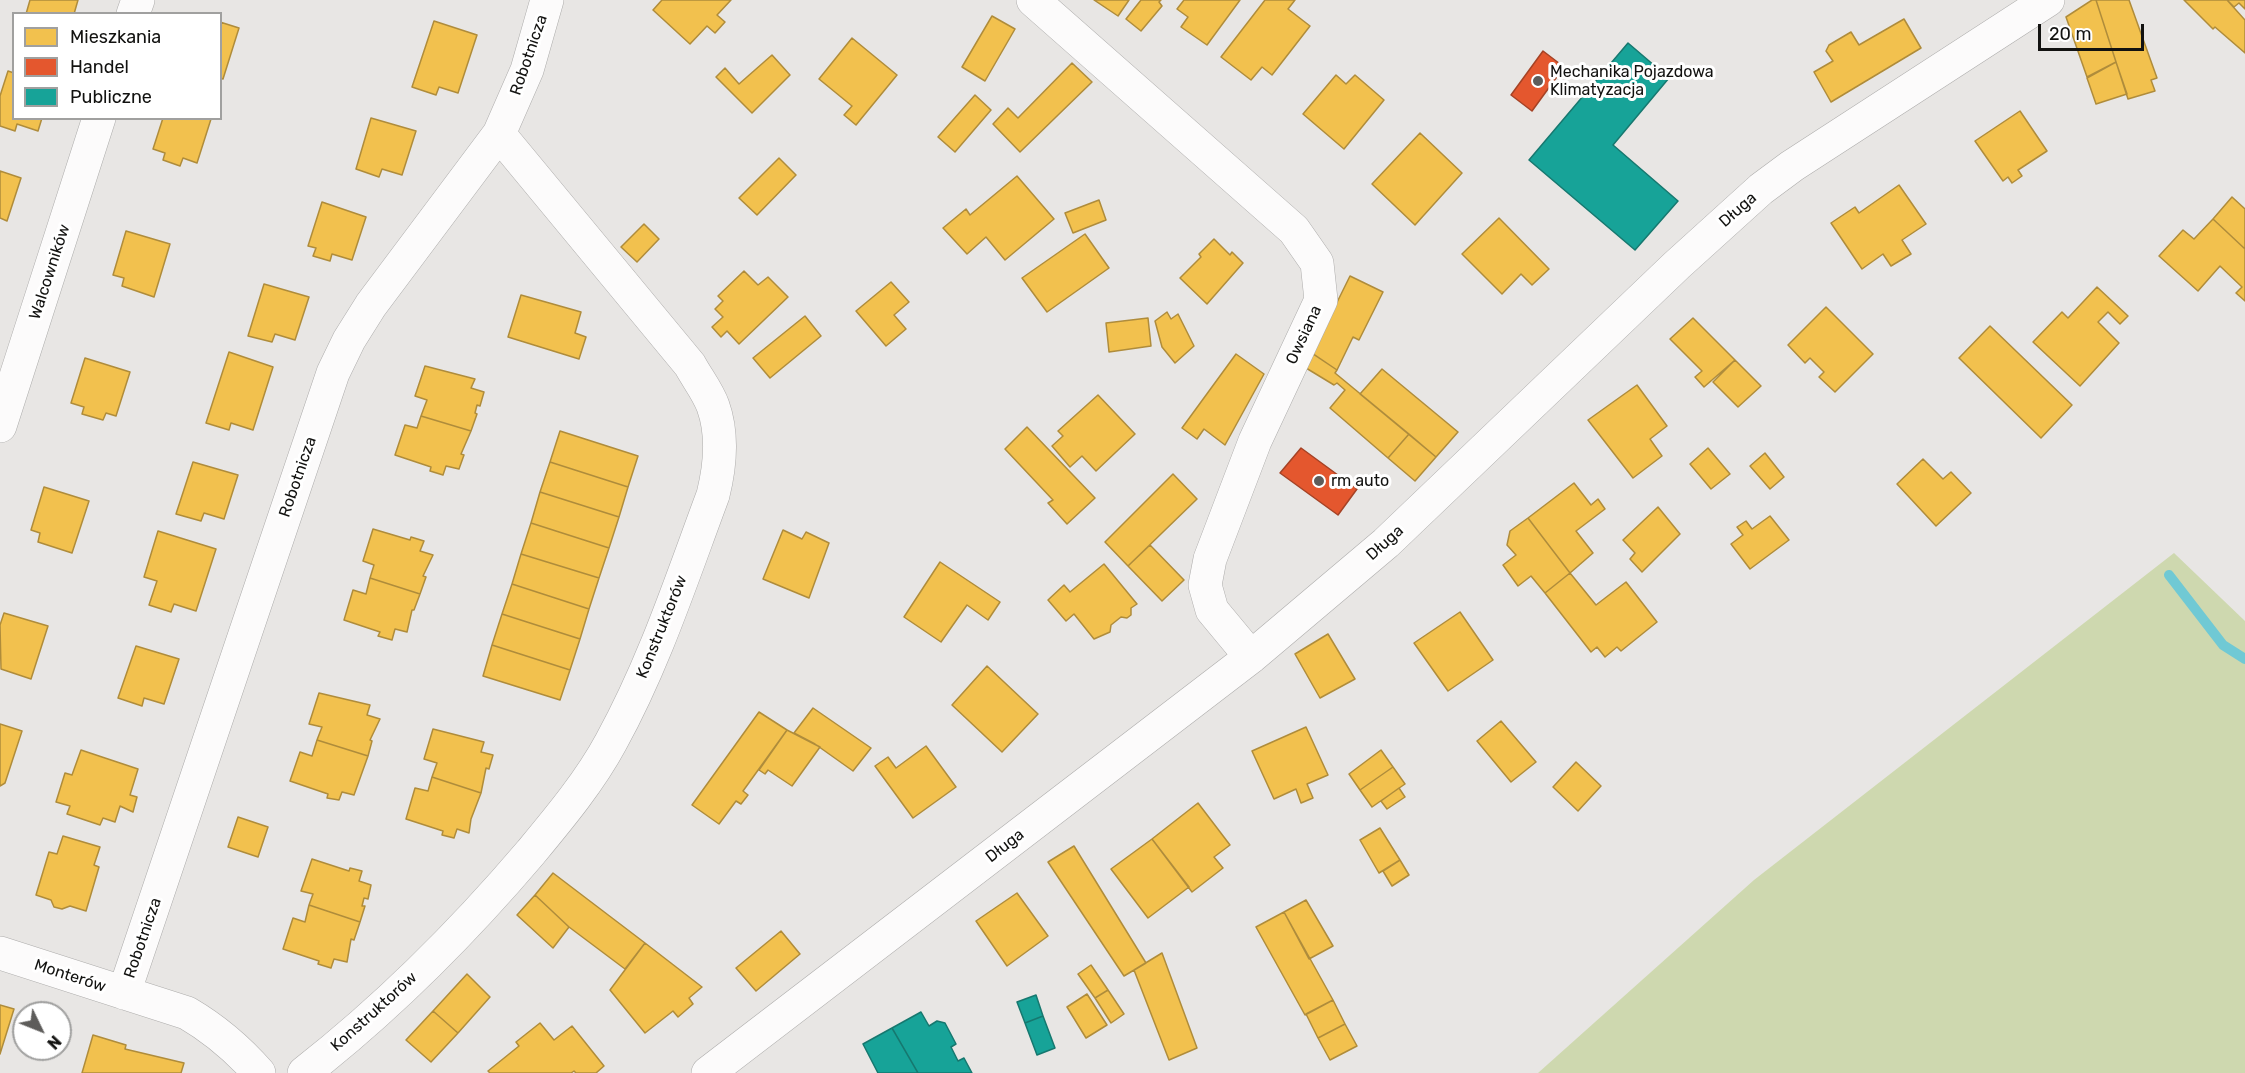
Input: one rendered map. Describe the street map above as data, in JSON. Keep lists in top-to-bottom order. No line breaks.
{"streets":{"street":["Robotnicza","Długa","Walcowników","Owsiana","Konstruktorów","Monterów"]},"crossings":[["Robotnicza","Konstruktorów"],["Robotnicza","Monterów"],["Długa","Owsiana"]],"places":["Mechanika Pojazdowa Klimatyzacja","rm auto"],"legend":["Mieszkania","Handel","Publiczne"],"scale_bar":"20 m","north":"bottom right"}
